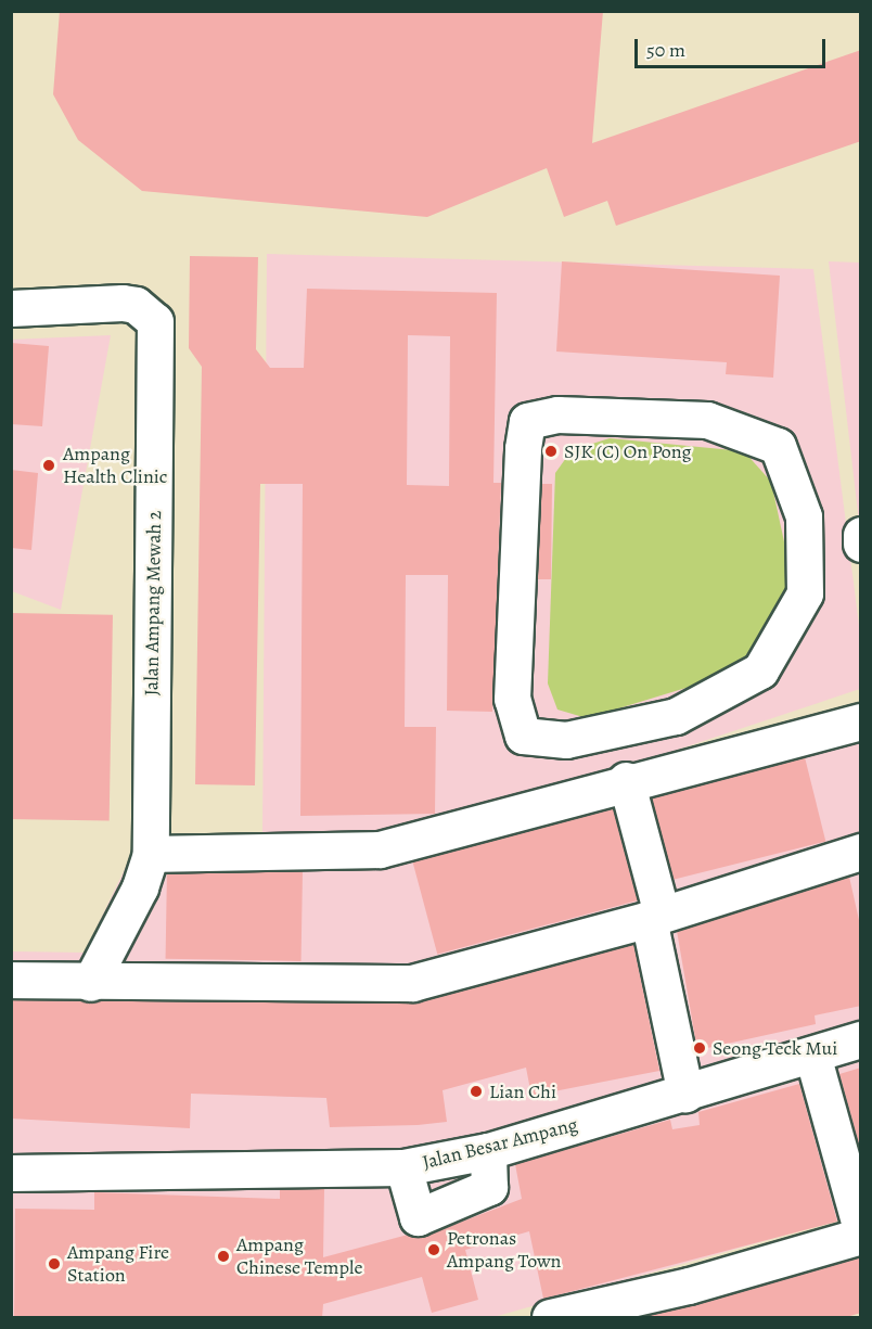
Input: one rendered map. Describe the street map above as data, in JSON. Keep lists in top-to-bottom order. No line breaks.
{"streets":{"street":["Jalan Ampang Mewah 2","Jalan Besar Ampang"]},"places":["SJK (C) On Pong","Ampang Health Clinic","Seong Teck Mui","Lian Chi","Petronas Ampang Town","Ampang Chinese Temple","Ampang Fire Station"],"scale_bar":"50 m"}
